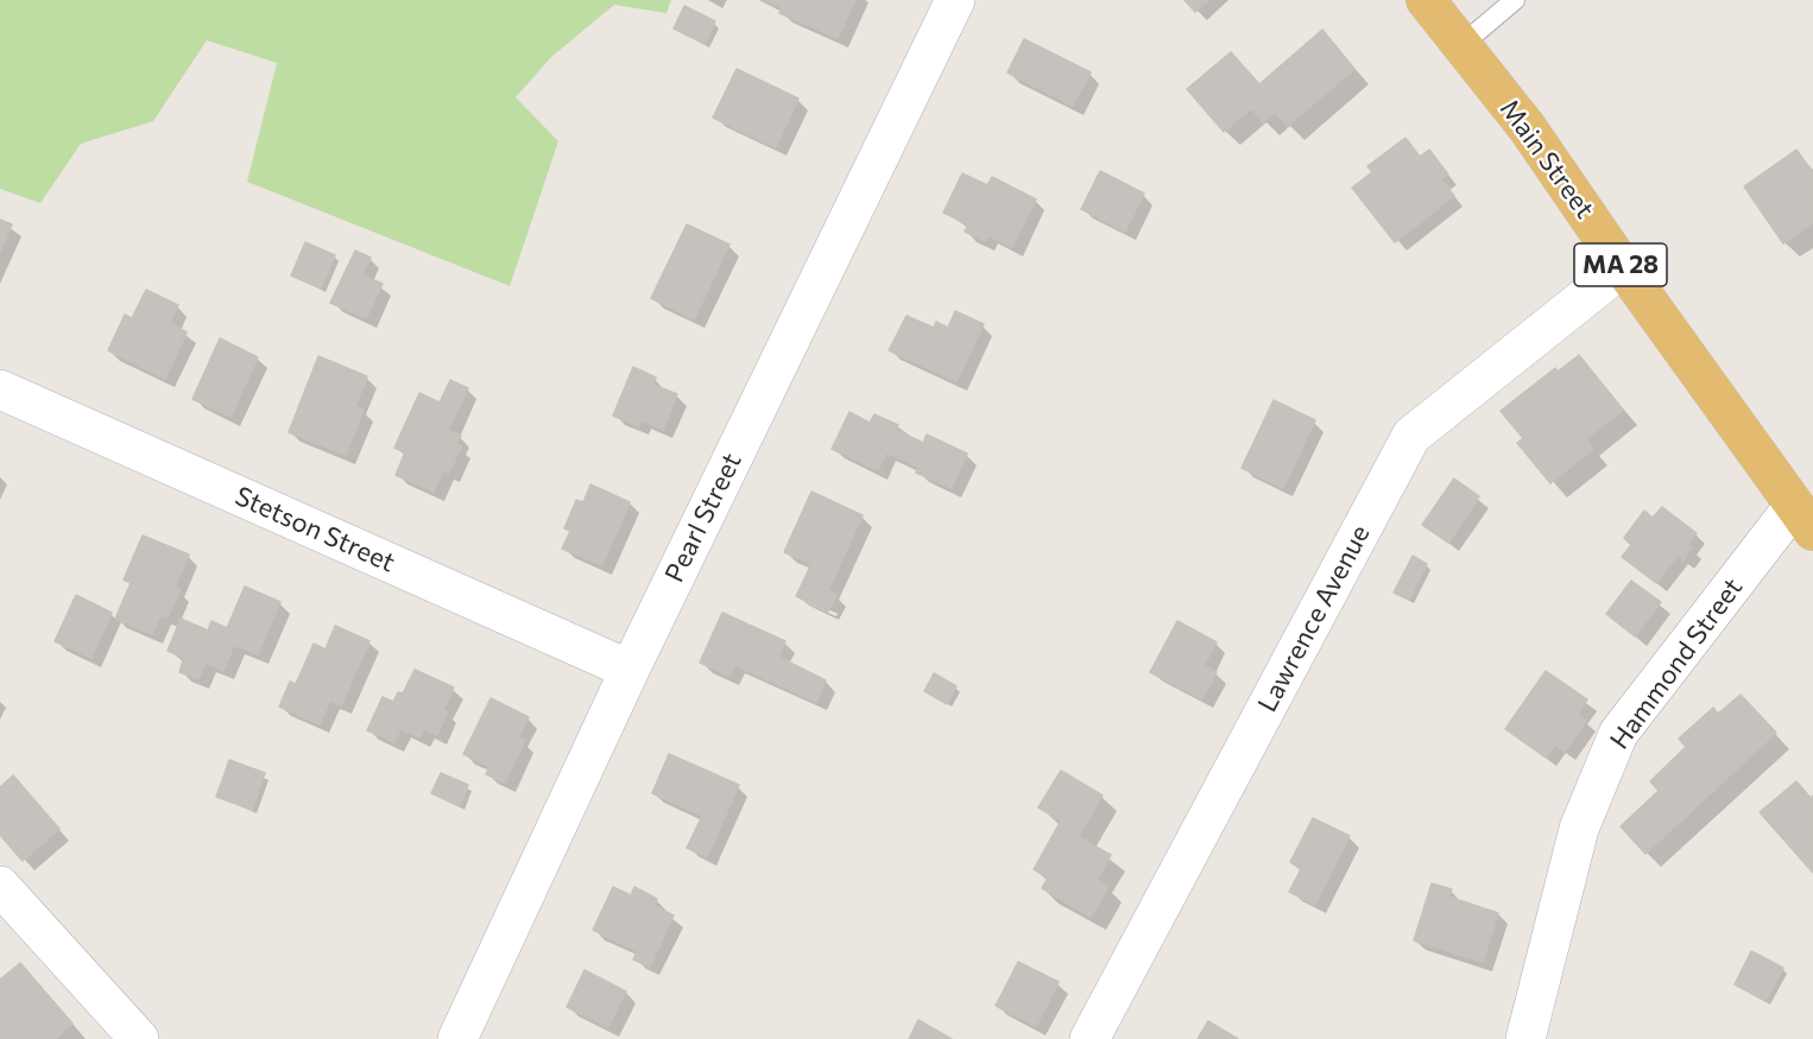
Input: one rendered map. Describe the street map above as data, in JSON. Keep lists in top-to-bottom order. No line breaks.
{"streets":{"main road":["Main Street","MA 28"],"street":["Pearl Street","Stetson Street","Lawrence Avenue","Hammond Street"]},"crossings":[["Main Street","Lawrence Avenue"],["Main Street","Hammond Street"],["Pearl Street","Stetson Street"]]}
